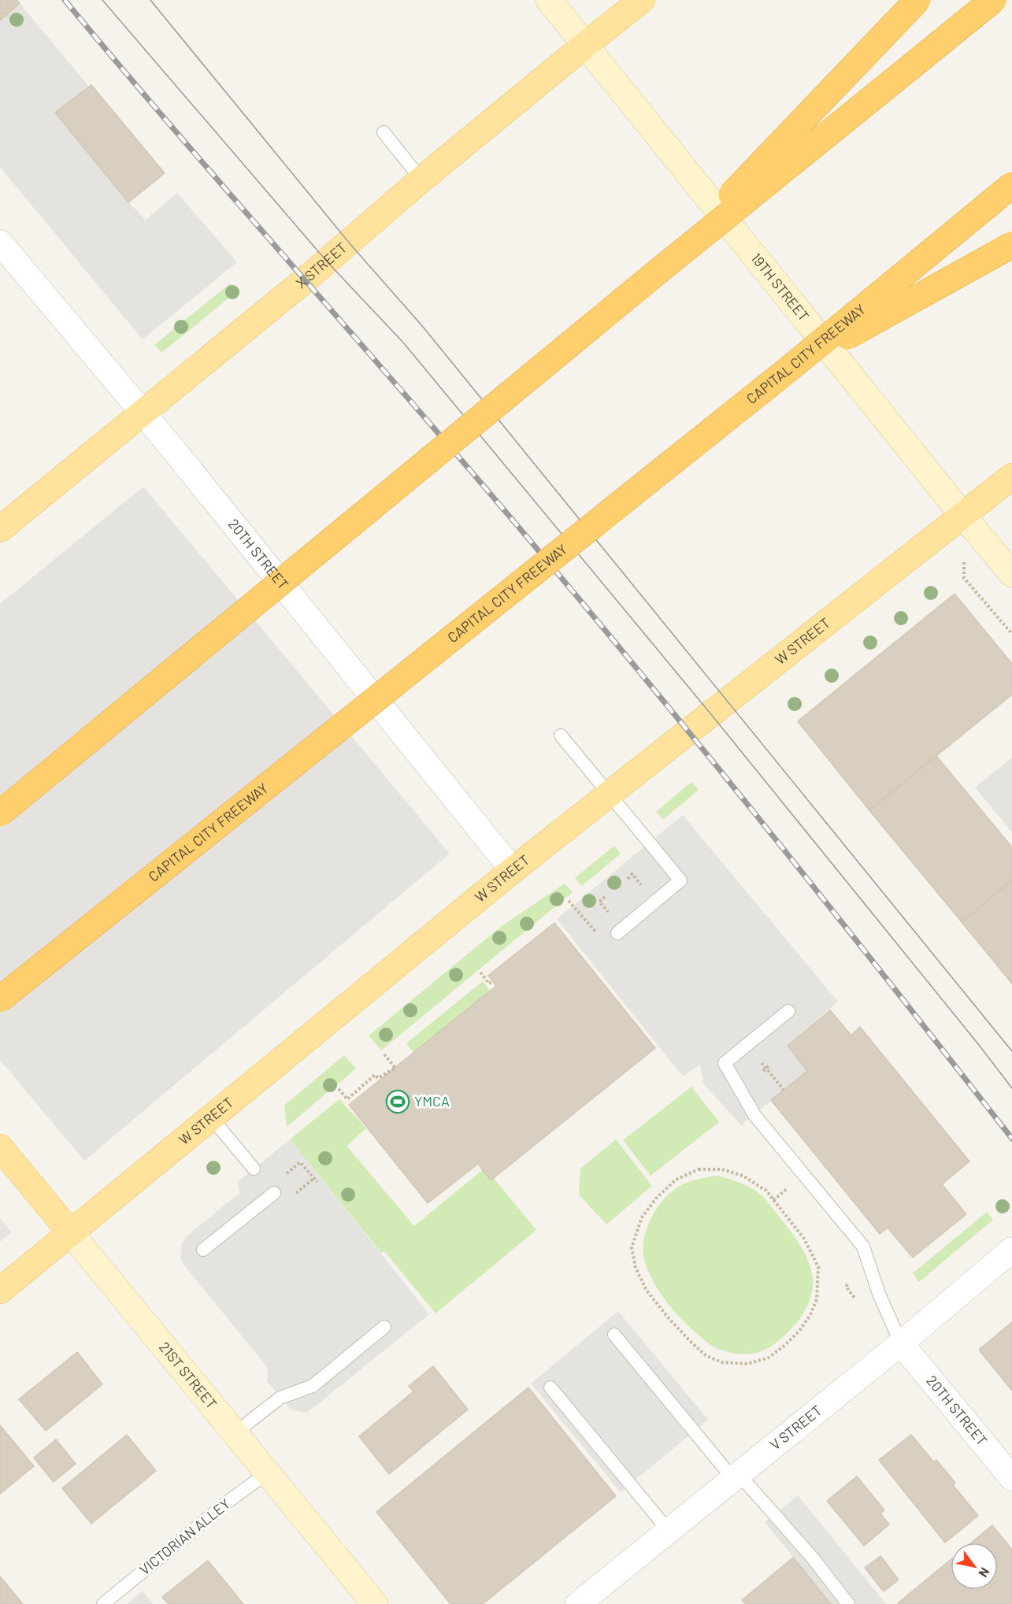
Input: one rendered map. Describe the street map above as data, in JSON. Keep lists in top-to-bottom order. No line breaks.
{"streets":{"highway":["CAPITAL CITY FREEWAY"],"main road":["X STREET","19TH STREET","W STREET","21ST STREET"],"street":["20TH STREET","V STREET"],"lane":["VICTORIAN ALLEY"]},"crossings":[["X STREET","19TH STREET"],["X STREET","20TH STREET"],["19TH STREET","W STREET"],["20TH STREET","W STREET"],["20TH STREET","V STREET"],["W STREET","21ST STREET"],["21ST STREET","VICTORIAN ALLEY"]],"places":{"sports":["YMCA"]},"north":"bottom right"}
